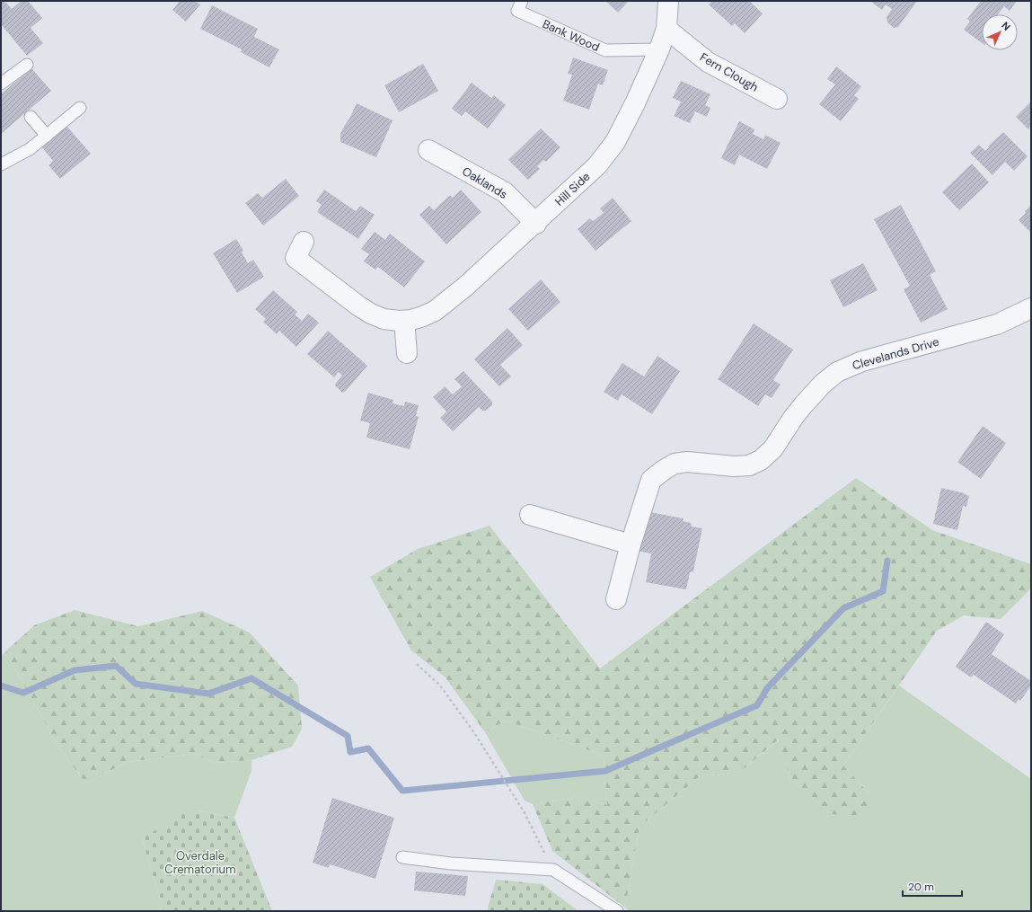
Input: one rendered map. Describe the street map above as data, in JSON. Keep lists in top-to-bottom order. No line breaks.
{"streets":{"street":["Fern Clough","Oaklands","Hill Side","Clevelands Drive"],"lane":["Bank Wood"]},"crossings":[["Bank Wood","Hill Side"],["Fern Clough","Hill Side"],["Oaklands","Hill Side"]],"parks":["Overdale Crematorium"],"scale_bar":"20 m","north":"top right"}
